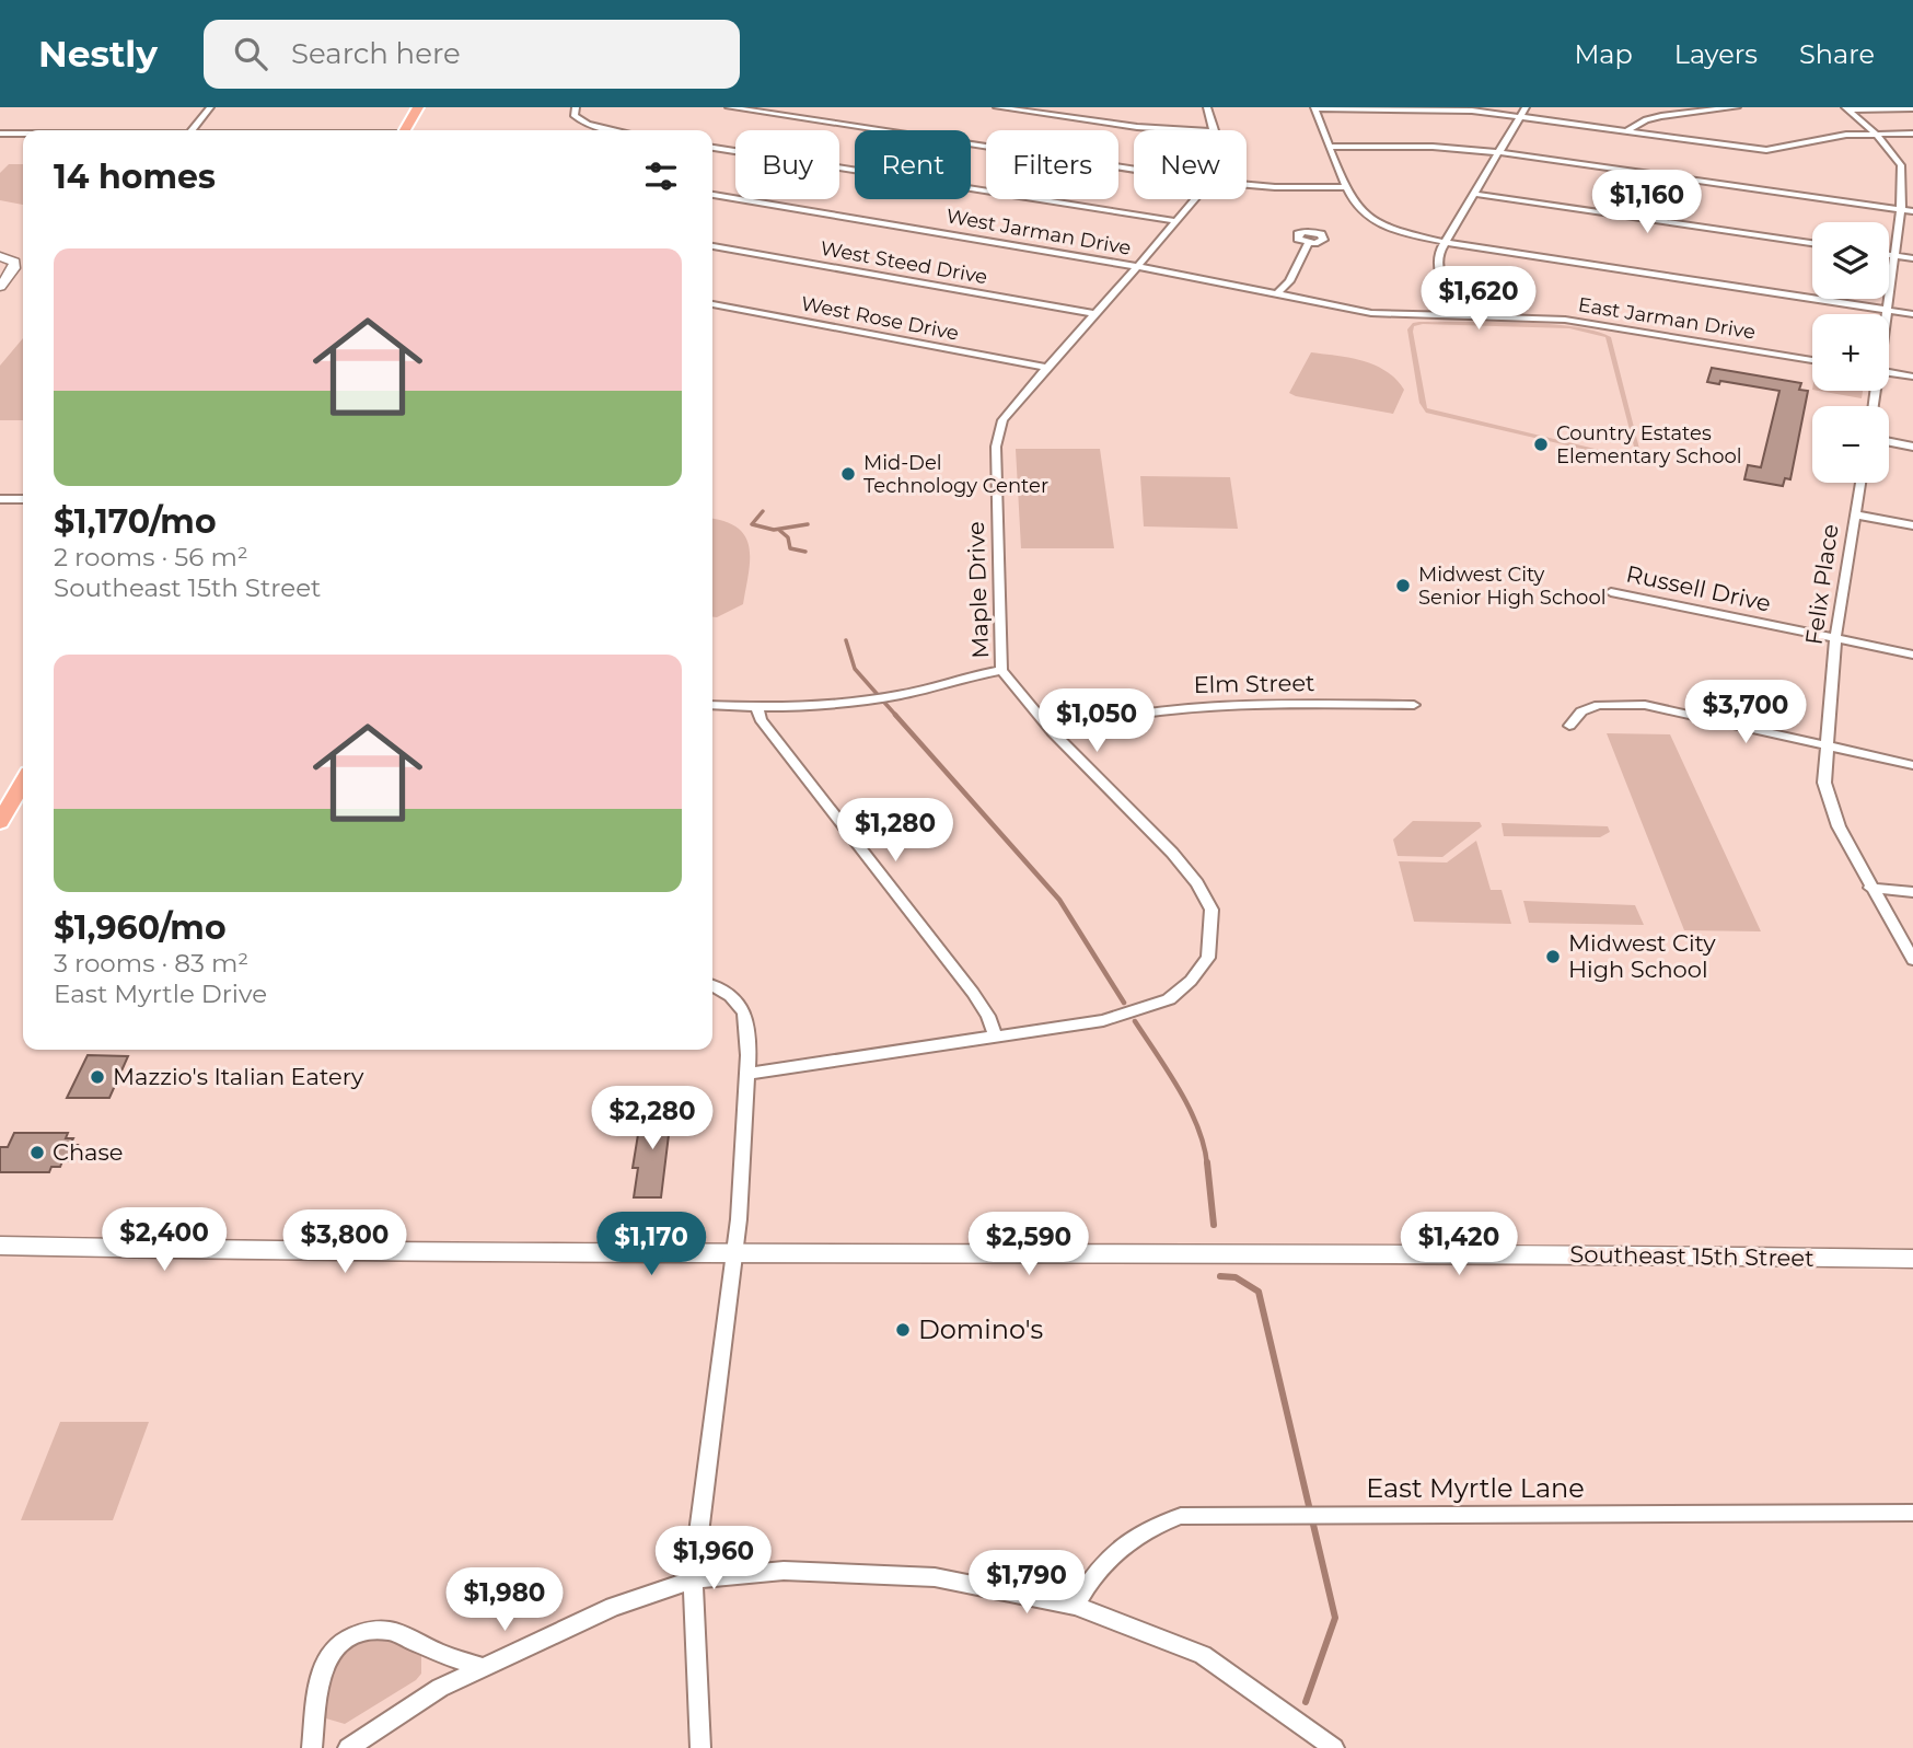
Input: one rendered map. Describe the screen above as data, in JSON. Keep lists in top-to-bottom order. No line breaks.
{"streets":{"main road":["Southeast 15th Street"],"street":["West Jarman Drive","West Steed Drive","West Rose Drive","East Jarman Drive","Felix Place","Russell Drive","Maple Drive","Elm Street","East Myrtle Lane"]},"crossings":[["West Jarman Drive","East Jarman Drive"],["West Jarman Drive","Maple Drive"],["West Steed Drive","Maple Drive"],["West Rose Drive","Maple Drive"],["East Jarman Drive","Maple Drive"],["Felix Place","Russell Drive"],["Maple Drive","Elm Street"]],"places":["Country Estates Elementary School","Mid-Del Technology Center","Midwest City Senior High School","Midwest City High School","Mazzio's Italian Eatery","Chase","Domino's"],"page":{"header":"Nestly","search":"Search here","nav":["Map","Layers","Share"],"chip":["Buy","Rent","Filters","New"],"heading":"14 homes","price":["$1,160","$1,620","$3,700","$1,050","$1,280","$2,280","$2,400","$3,800","$1,170","$2,590","$1,420","$1,960","$1,790","$1,980"],"map_buttons":["+","−"],"list":[{"name":"$1,170/mo","note":"2 rooms · 56 m² · Southeast 15th Street"},{"name":"$1,960/mo","note":"3 rooms · 83 m² · East Myrtle Drive"}]}}
